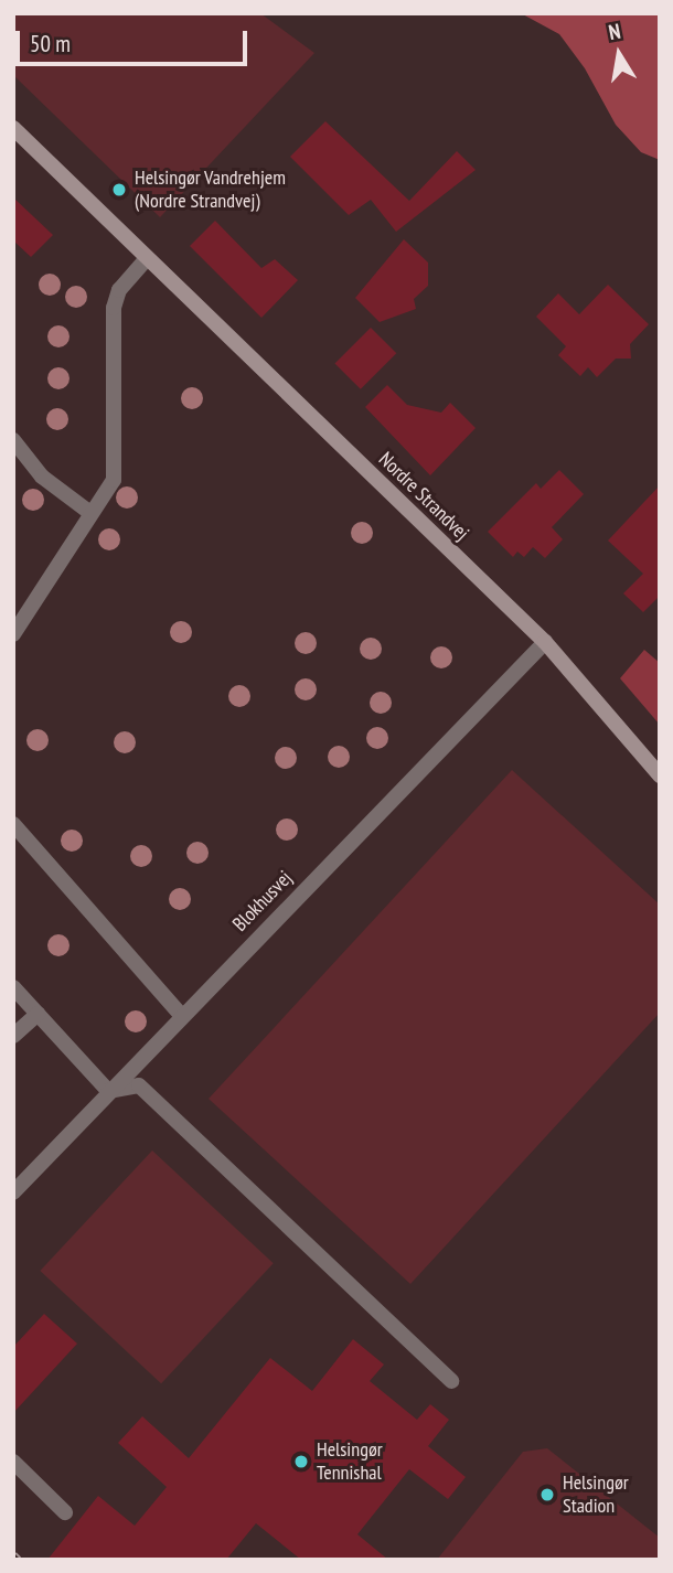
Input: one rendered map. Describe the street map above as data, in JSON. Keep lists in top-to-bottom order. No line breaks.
{"streets":{"main road":["Nordre Strandvej"],"street":["Blokhusvej"]},"crossings":[["Nordre Strandvej","Blokhusvej"]],"places":["Helsingør Vandrehjem (Nordre Strandvej)","Helsingør Tennishal","Helsingør Stadion"],"scale_bar":"50 m","north":"top"}
